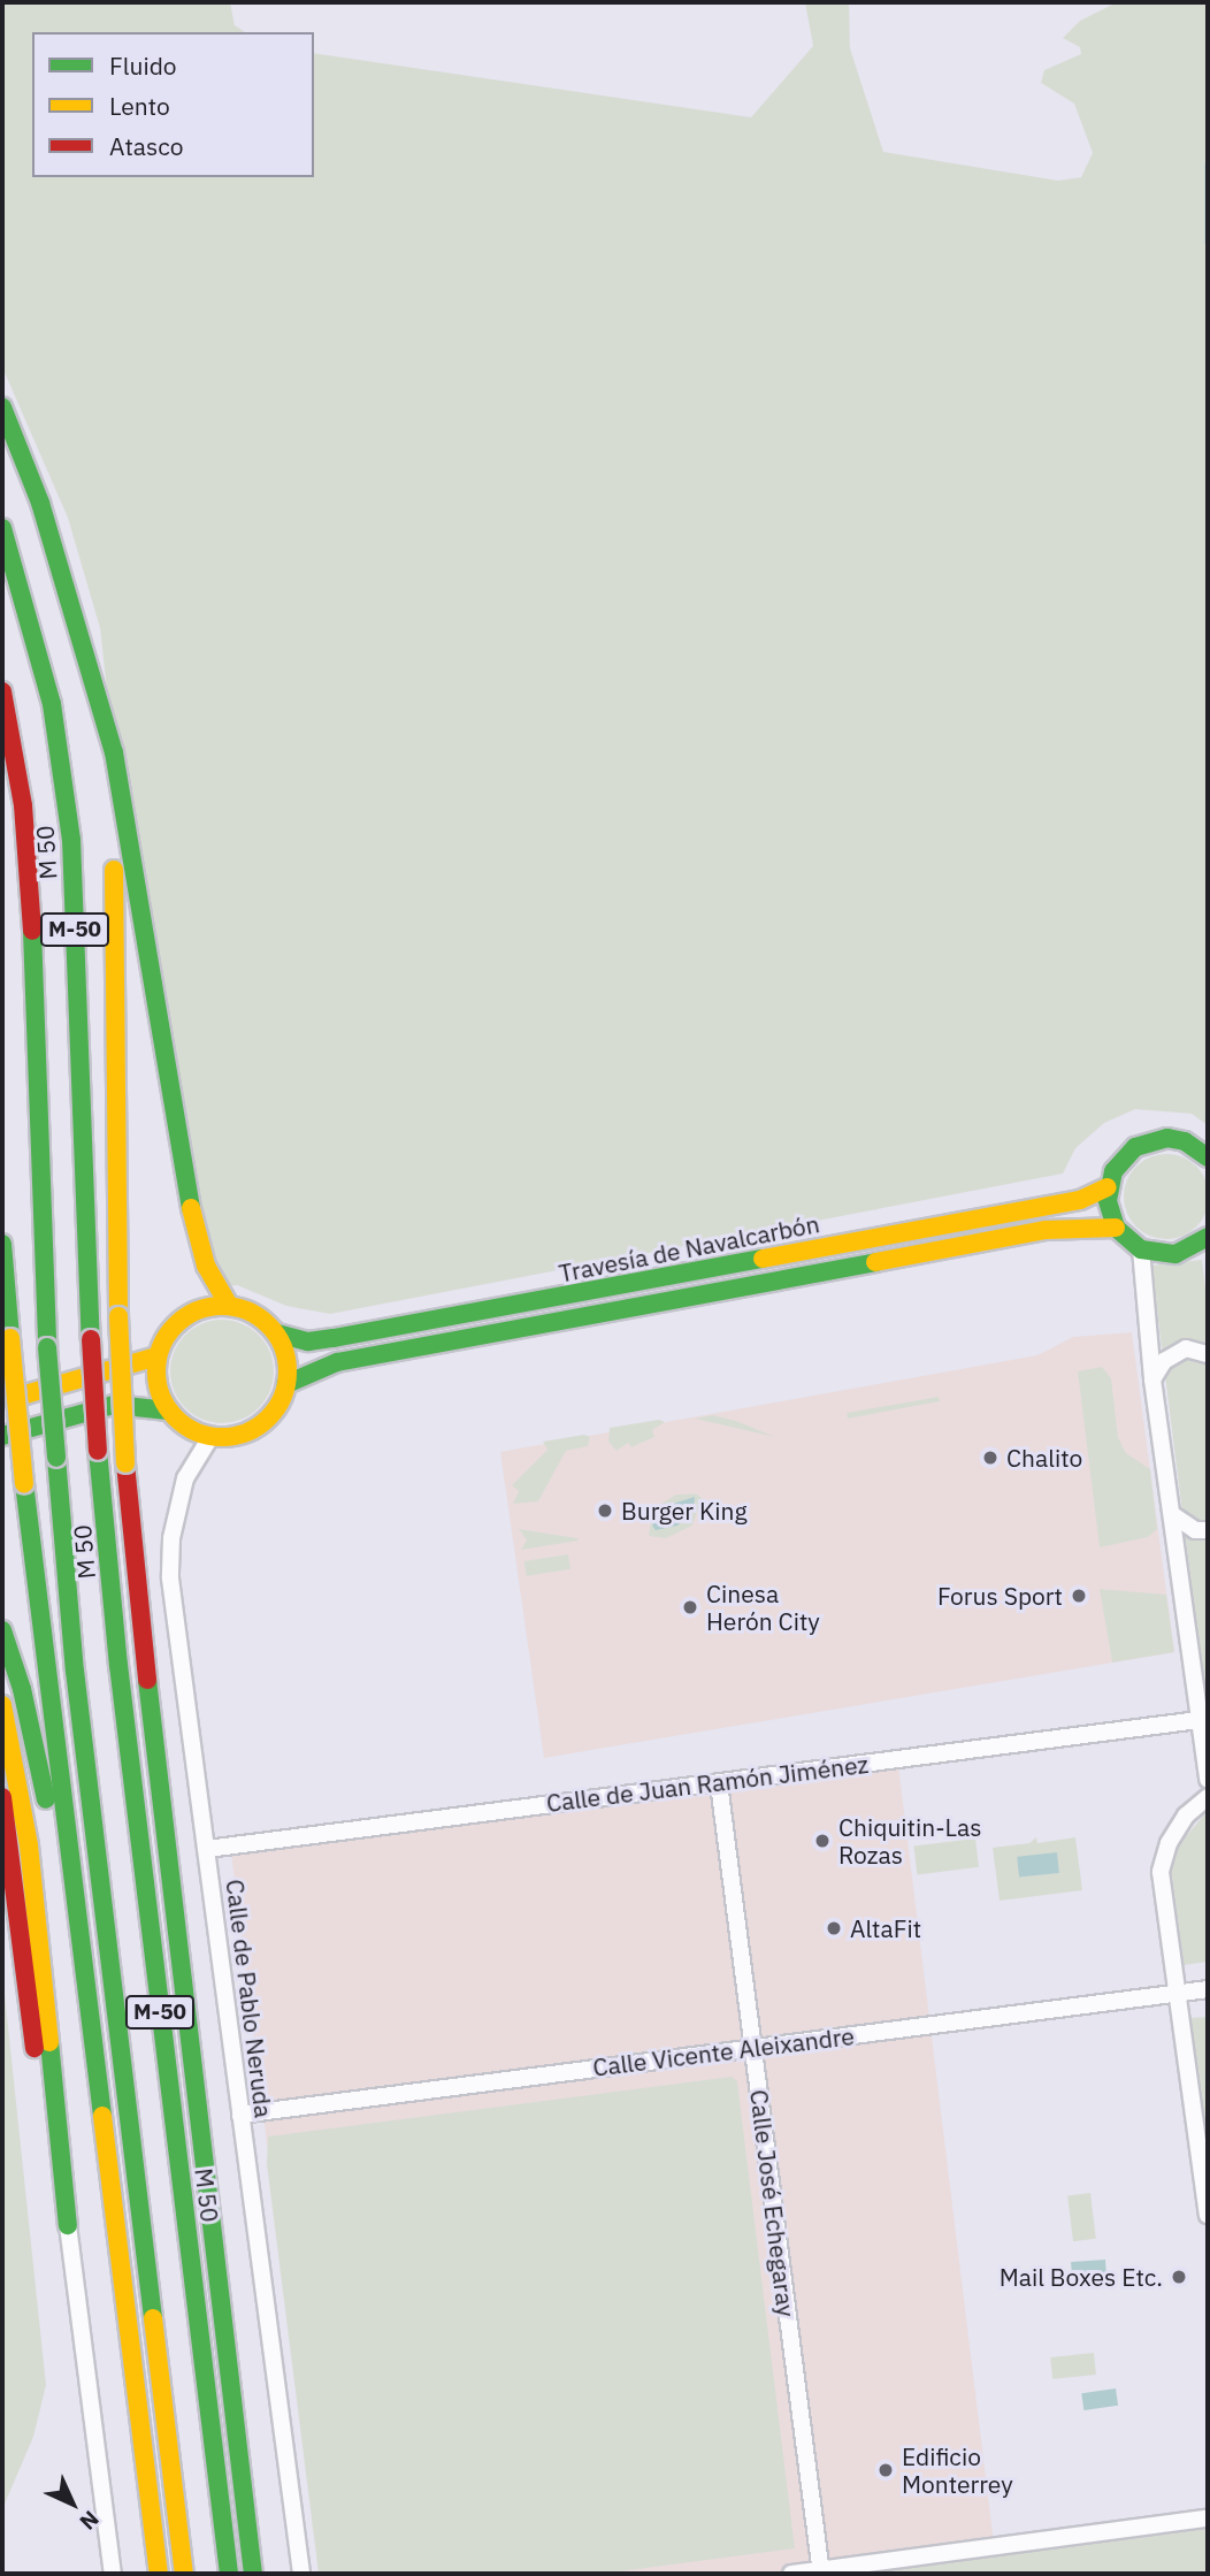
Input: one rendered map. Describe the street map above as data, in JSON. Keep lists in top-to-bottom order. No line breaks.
{"streets":{"main road":["M 50","M-50","Travesía de Navalcarbón"],"street":["Calle de Juan Ramón Jiménez","Calle de Pablo Neruda","Calle Vicente Aleixandre","Calle José Echegaray"]},"crossings":[["Travesía de Navalcarbón","Calle de Pablo Neruda"],["Calle de Juan Ramón Jiménez","Calle de Pablo Neruda"],["Calle de Juan Ramón Jiménez","Calle José Echegaray"],["Calle de Pablo Neruda","Calle Vicente Aleixandre"],["Calle Vicente Aleixandre","Calle José Echegaray"]],"places":["Chalito","Burger King","Forus Sport","Cinesa Herón City","Chiquitin-Las Rozas","AltaFit","Mail Boxes Etc.","Edificio Monterrey"],"legend":["Fluido","Lento","Atasco"],"north":"bottom right"}
